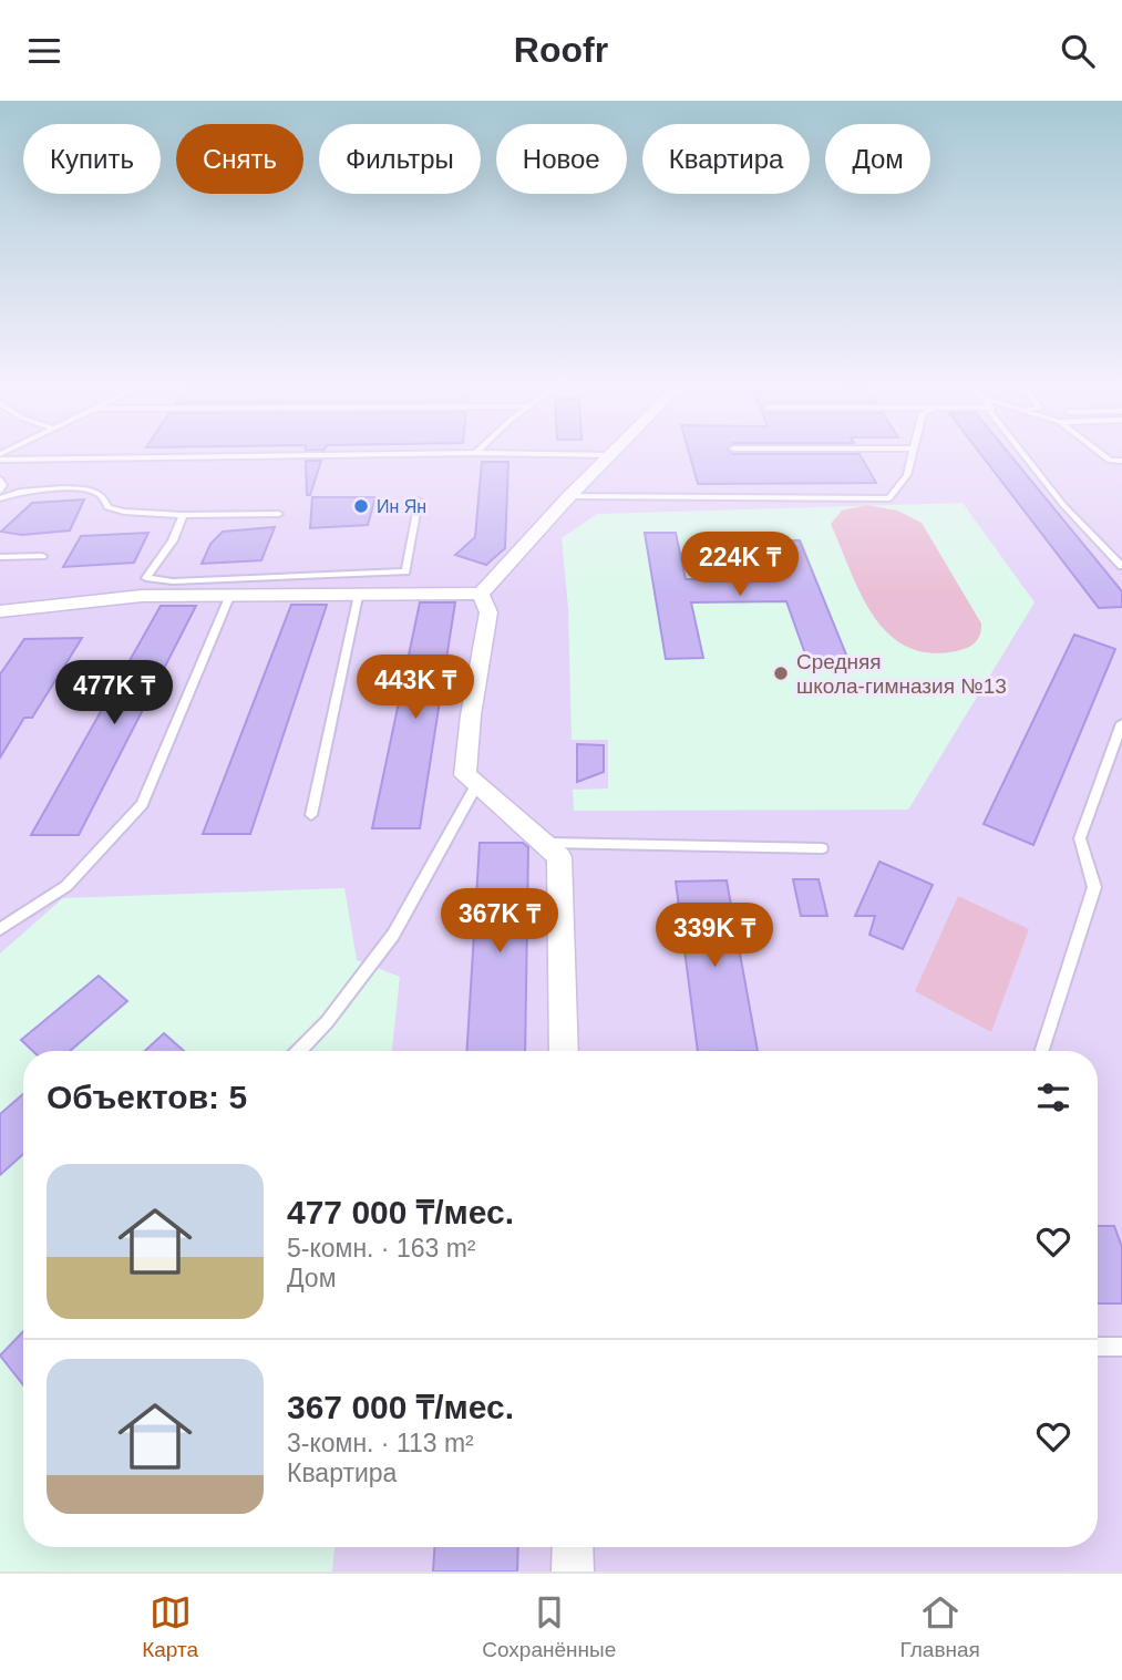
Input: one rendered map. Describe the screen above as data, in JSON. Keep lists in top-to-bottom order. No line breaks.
{"places":["Ин Ян","Средняя школа-гимназия №13"],"page":{"header":"Roofr","chip":["Купить","Снять","Фильтры","Новое","Квартира","Дом"],"price":["224K ₸","443K ₸","477K ₸","367K ₸","339K ₸"],"heading":"Объектов: 5","list":[{"name":"477 000 ₸/мес.","note":"5-комн. · 163 m² · Дом"},{"name":"367 000 ₸/мес.","note":"3-комн. · 113 m² · Квартира"}],"tabs":["Карта","Сохранённые","Главная"]}}
